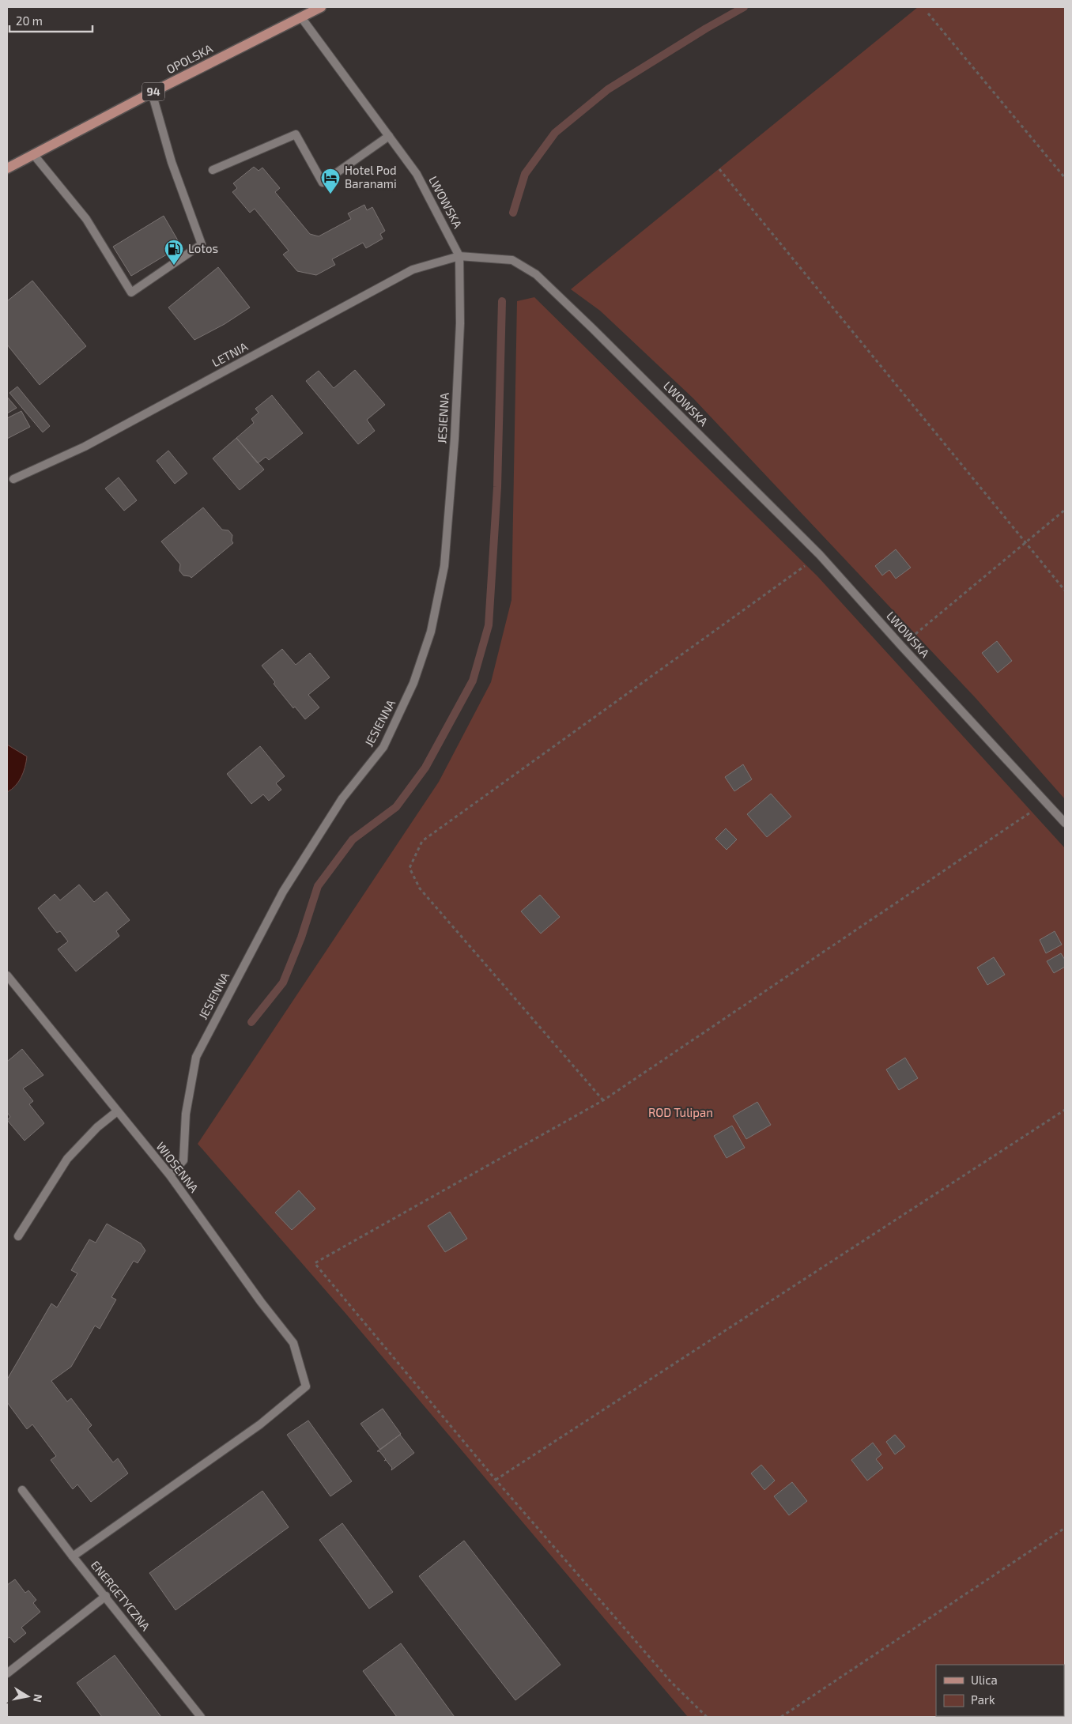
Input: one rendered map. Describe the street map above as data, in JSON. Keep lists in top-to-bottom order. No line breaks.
{"streets":{"main road":["OPOLSKA","94"],"street":["LWOWSKA","LETNIA","JESIENNA","WIOSENNA","ENERGETYCZNA"]},"crossings":[["OPOLSKA","LWOWSKA"],["LWOWSKA","LETNIA"],["LWOWSKA","JESIENNA"],["LETNIA","JESIENNA"],["JESIENNA","WIOSENNA"],["WIOSENNA","ENERGETYCZNA"]],"parks":["ROD Tulipan"],"places":{"hotel":["Hotel Pod Baranami"],"fuel station":["Lotos"]},"legend":["Ulica","Park"],"scale_bar":"20 m","north":"right"}
